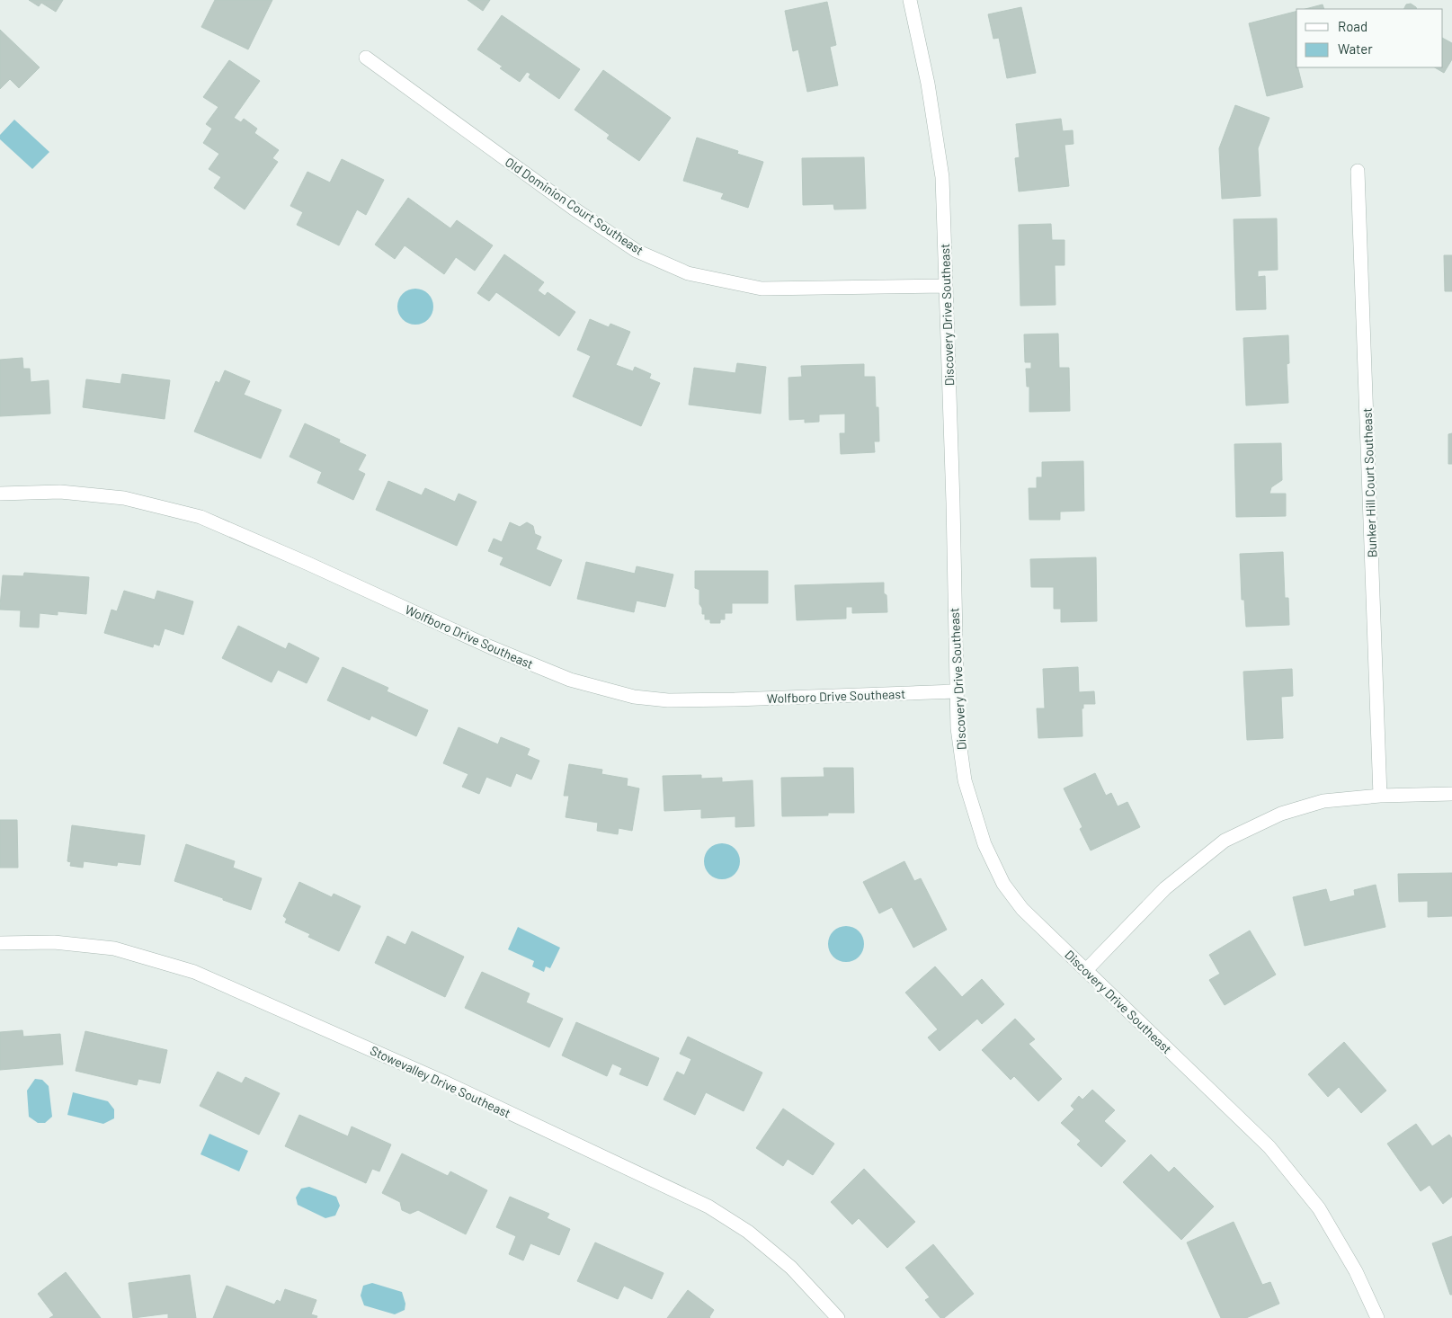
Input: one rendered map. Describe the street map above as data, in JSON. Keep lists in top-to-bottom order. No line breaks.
{"streets":{"street":["Old Dominion Court Southeast","Discovery Drive Southeast","Bunker Hill Court Southeast","Wolfboro Drive Southeast","Stowevalley Drive Southeast"]},"crossings":[["Old Dominion Court Southeast","Discovery Drive Southeast"],["Discovery Drive Southeast","Wolfboro Drive Southeast"]],"legend":["Road","Water"]}
